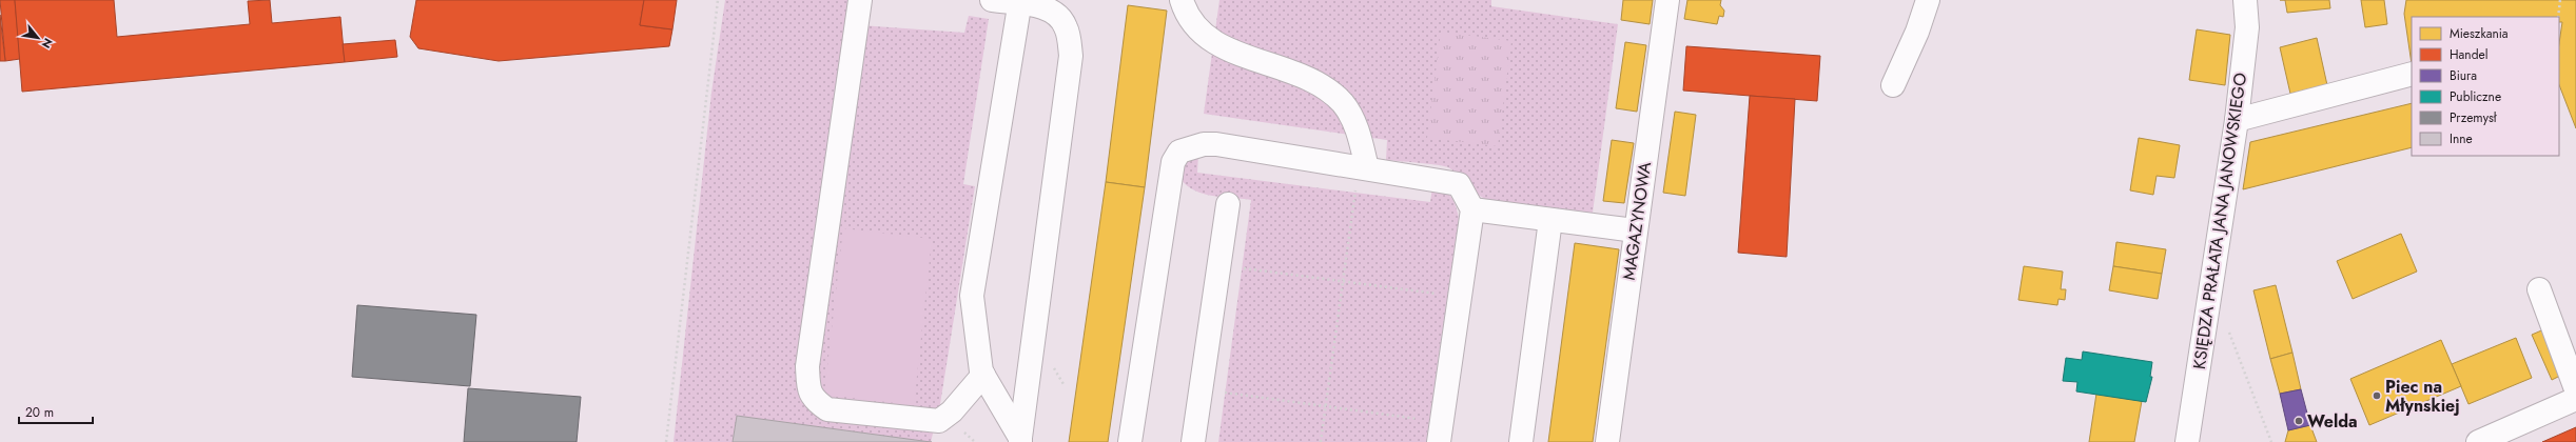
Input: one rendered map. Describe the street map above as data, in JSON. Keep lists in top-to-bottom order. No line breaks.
{"streets":{"street":["MAGAZYNOWA","KSIĘDZA PRAŁATA JANA JANOWSKIEGO"]},"places":["Piec na Młynskiej","Welda"],"legend":["Mieszkania","Handel","Biura","Publiczne","Przemysł","Inne"],"scale_bar":"20 m","north":"bottom right"}
